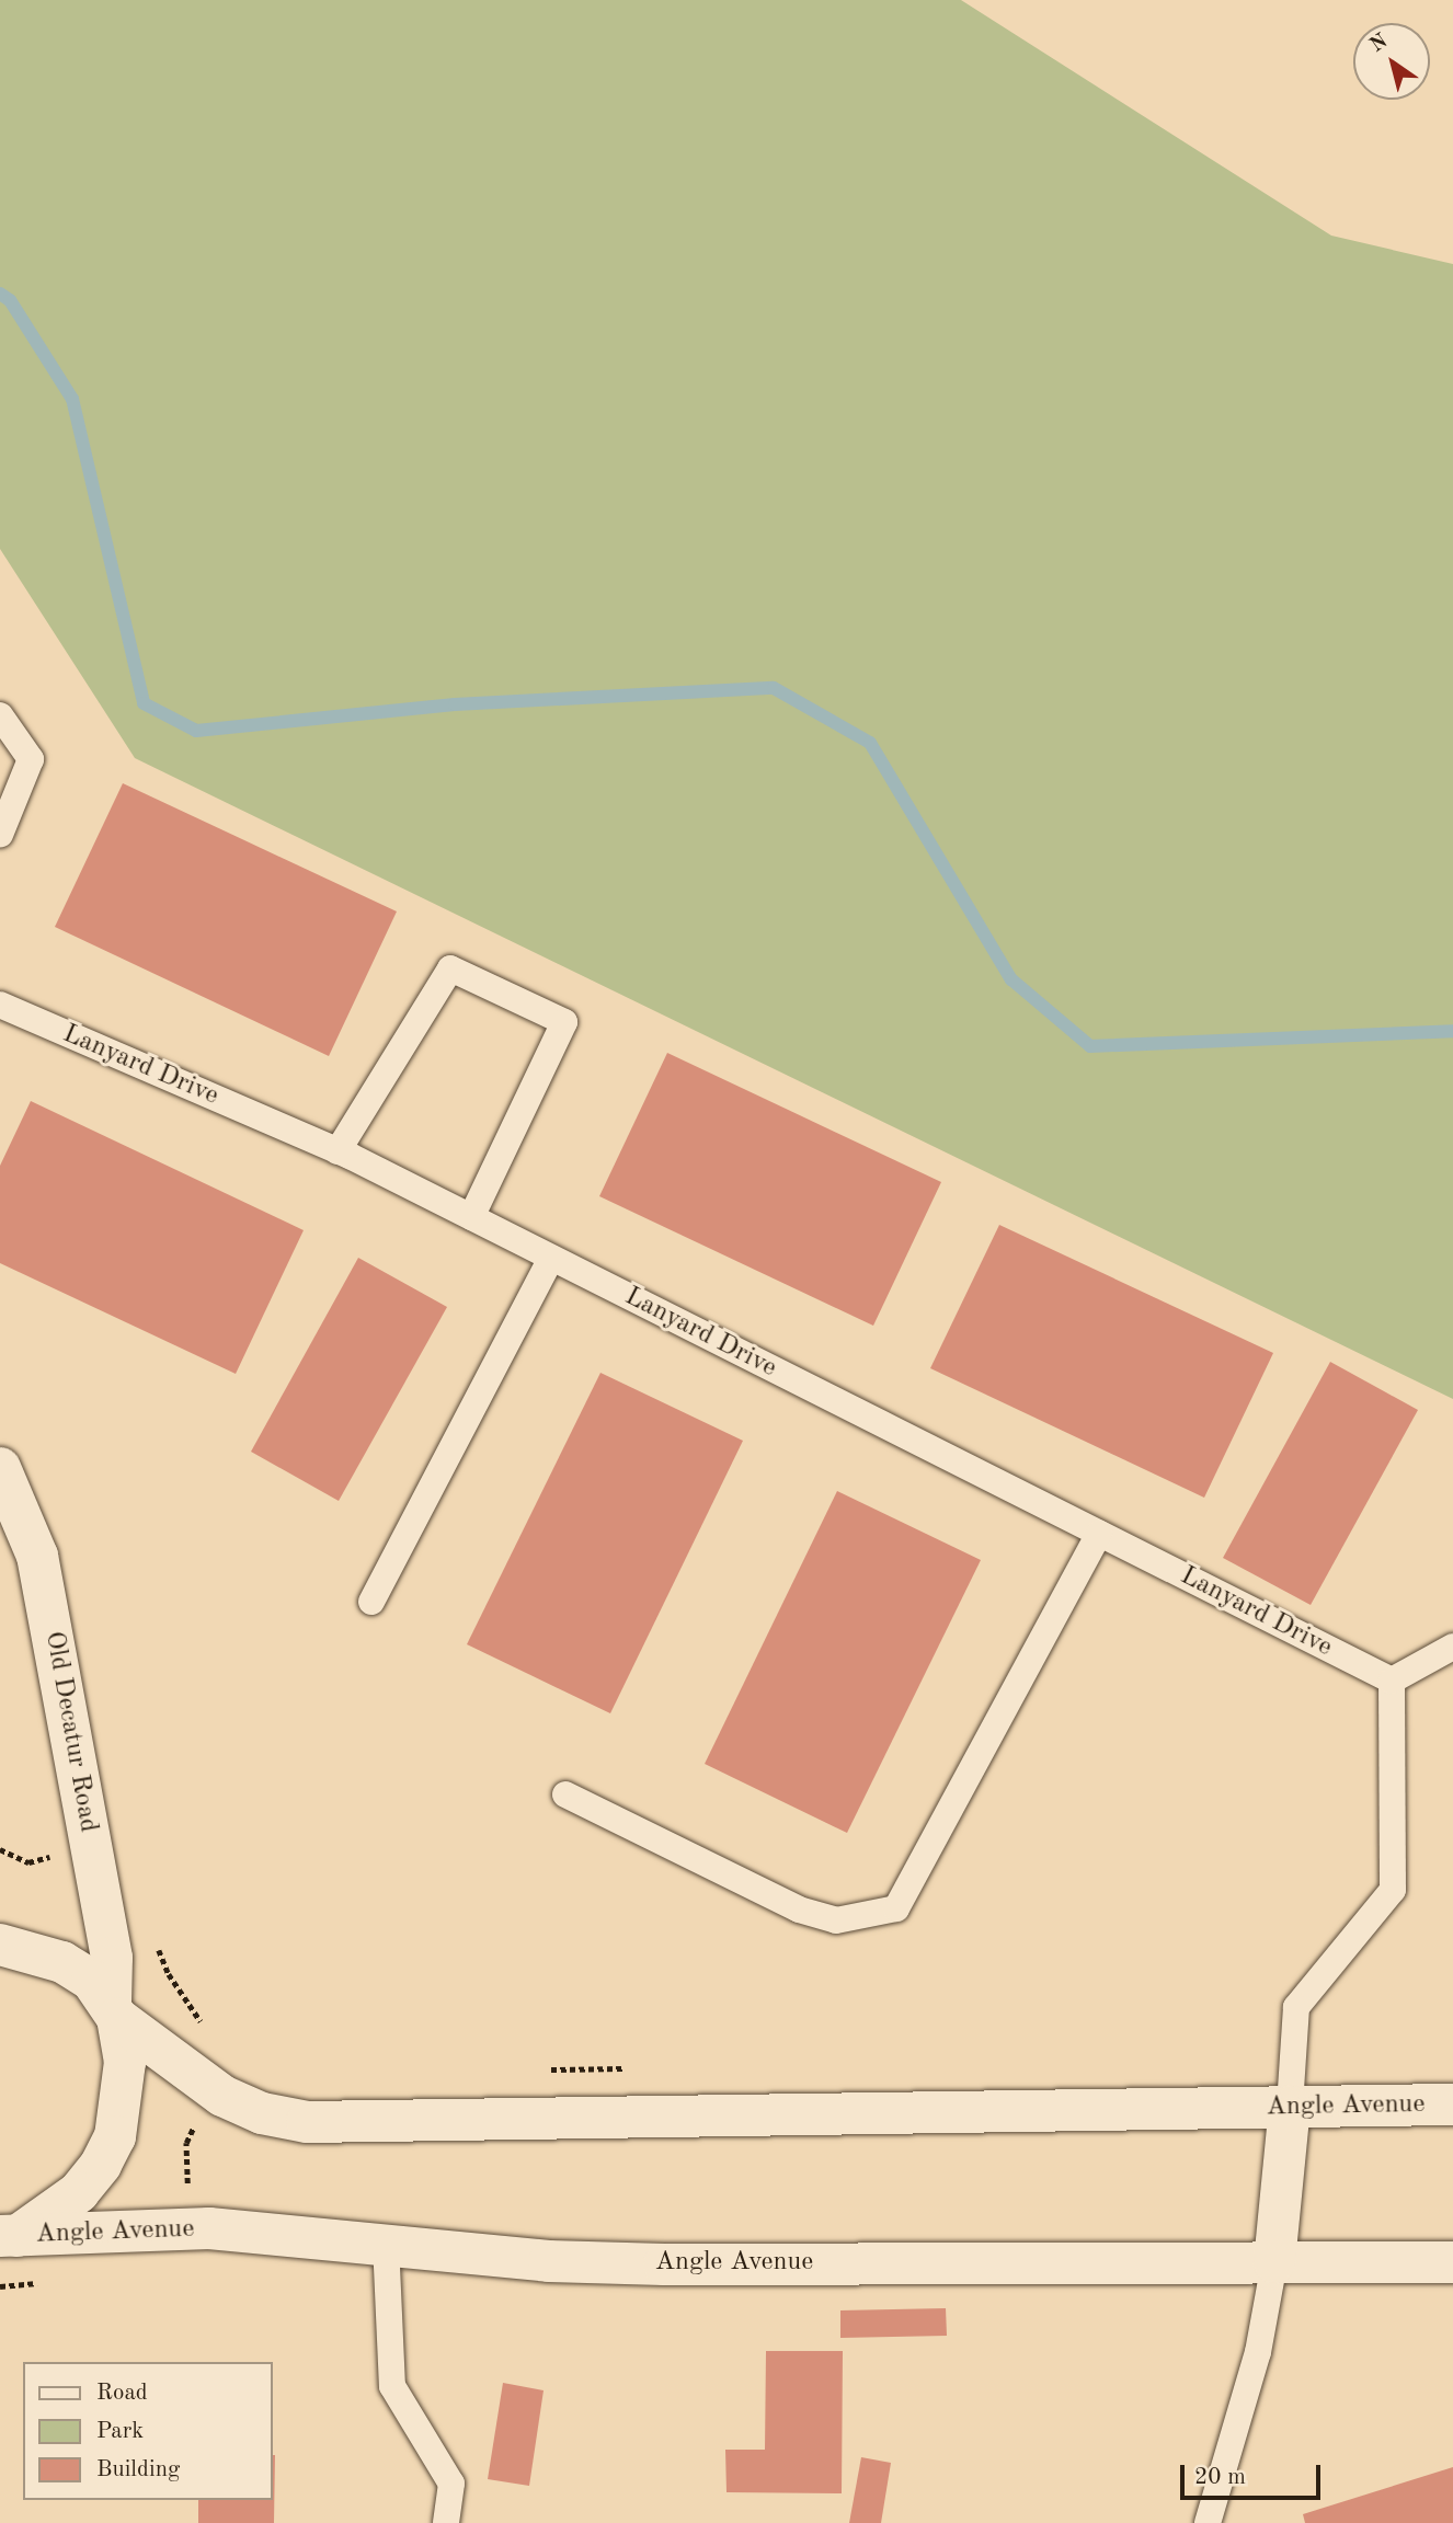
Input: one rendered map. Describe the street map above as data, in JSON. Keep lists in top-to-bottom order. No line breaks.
{"streets":{"main road":["Old Decatur Road","Angle Avenue"],"lane":["Lanyard Drive"]},"crossings":[["Old Decatur Road","Angle Avenue"]],"legend":["Road","Park","Building"],"scale_bar":"20 m","north":"top left"}
